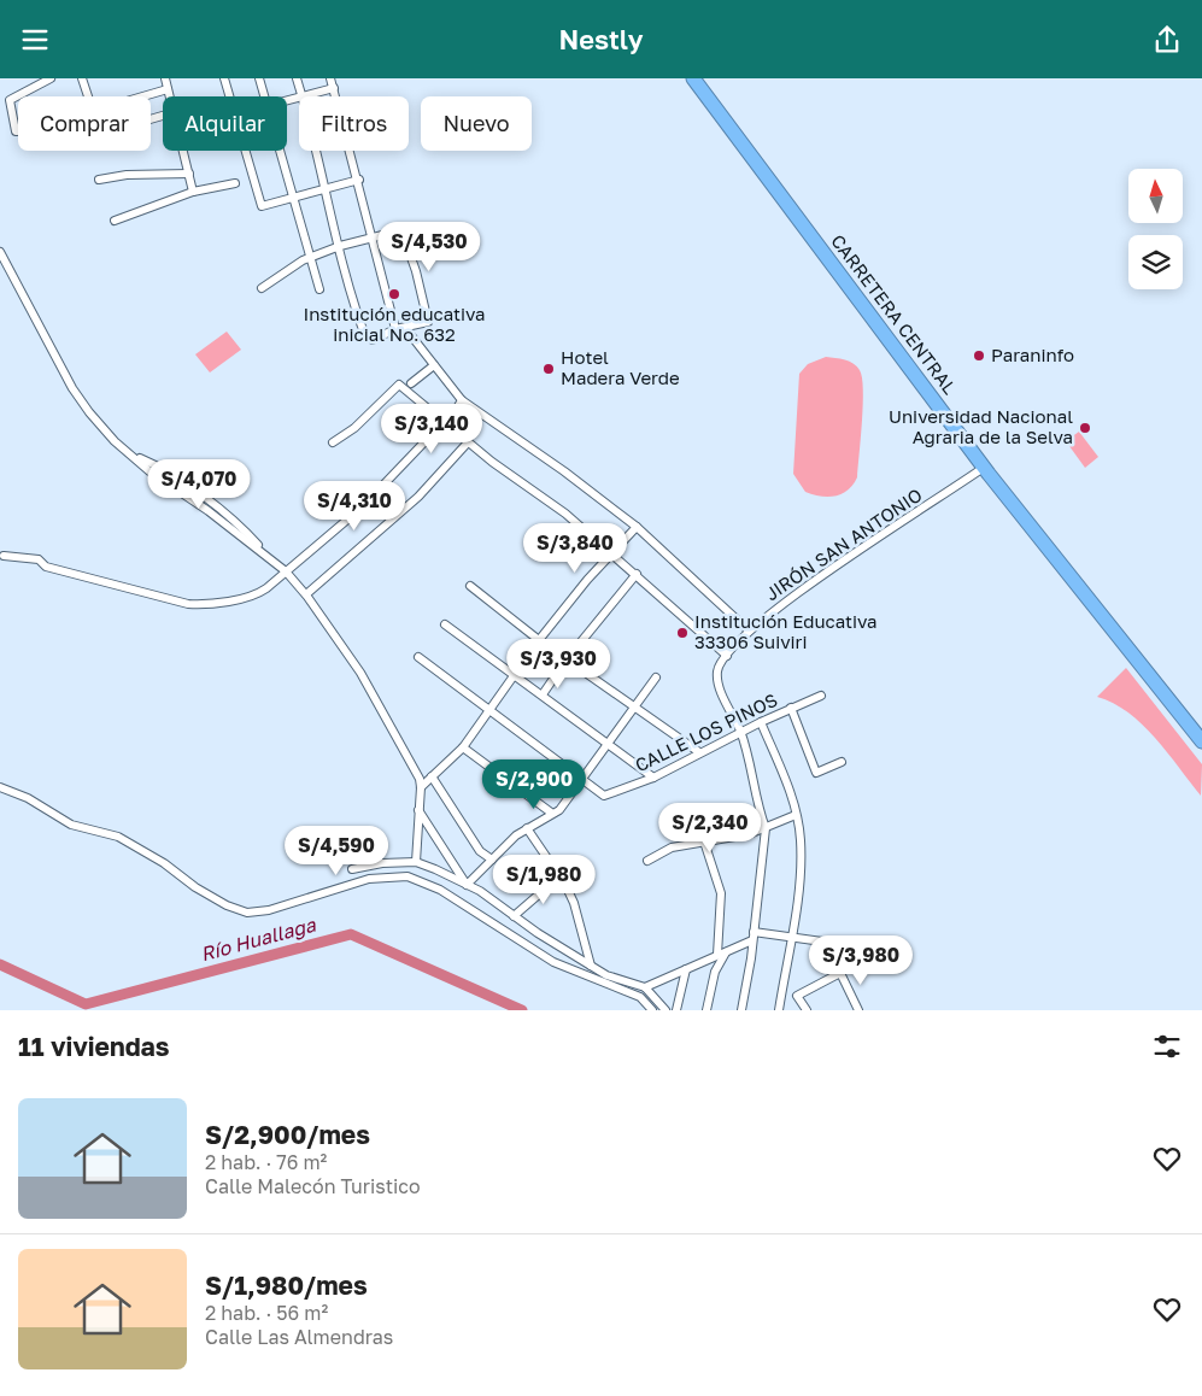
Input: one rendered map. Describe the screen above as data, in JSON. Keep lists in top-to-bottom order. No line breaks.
{"streets":{"highway":["CARRETERA CENTRAL"],"street":["JIRÓN SAN ANTONIO","CALLE LOS PINOS"]},"crossings":[["CARRETERA CENTRAL","JIRÓN SAN ANTONIO"]],"water":["Río Huallaga"],"places":["Institución educativa inicial No. 632","Paraninfo","Hotel Madera Verde","Universidad Nacional Agraria de la Selva","Institución Educativa 33306 Suiviri"],"north":"top","page":{"header":"Nestly","chip":["Comprar","Alquilar","Filtros","Nuevo"],"price":["S/4,530","S/3,140","S/4,070","S/4,310","S/3,840","S/3,930","S/2,900","S/2,340","S/4,590","S/1,980","S/3,980"],"heading":"11 viviendas","list":[{"name":"S/2,900/mes","note":"2 hab. · 76 m² · Calle Malecón Turistico"},{"name":"S/1,980/mes","note":"2 hab. · 56 m² · Calle Las Almendras"}]}}
